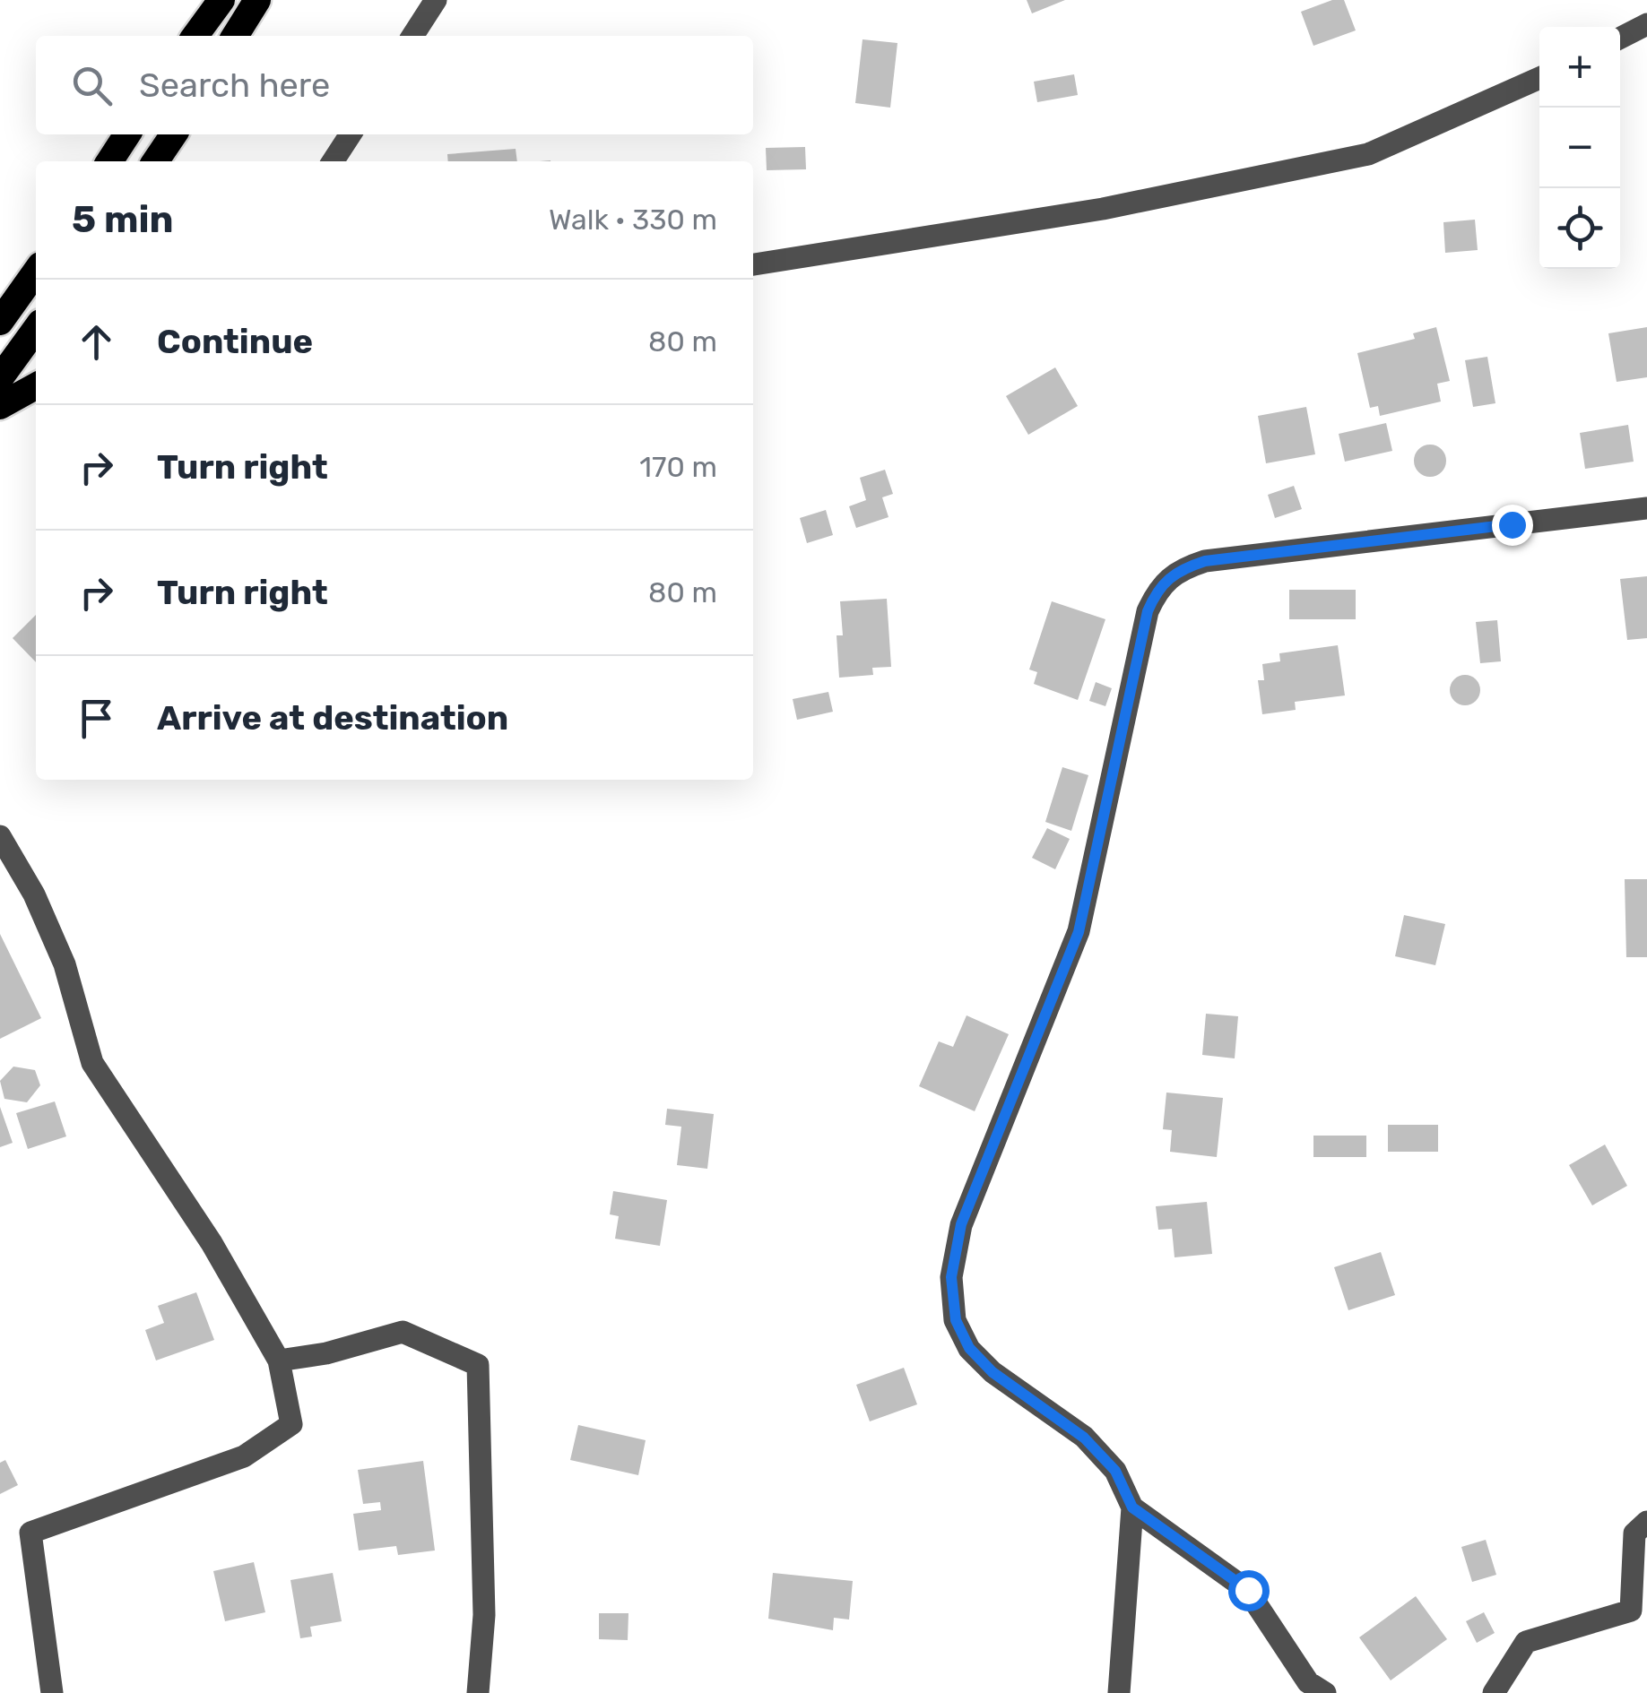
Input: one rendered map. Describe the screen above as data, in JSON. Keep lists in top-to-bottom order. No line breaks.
{"page":{"map_buttons":["+","−"],"search":"Search here","heading":["5 min","Walk · 330 m"],"list":[["Continue","80 m"],["Turn right","170 m"],["Turn right","80 m"],"Arrive at destination"]}}
